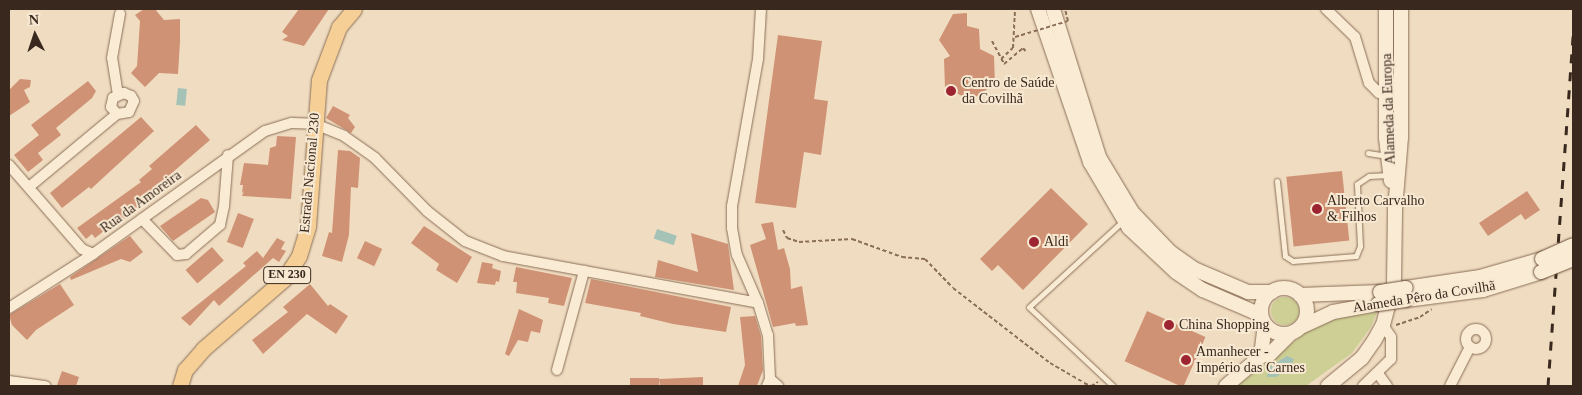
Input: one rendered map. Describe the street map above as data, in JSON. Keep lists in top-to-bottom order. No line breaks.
{"streets":{"main road":["Alameda da Europa","Estrada Nacional 230","EN 230","Alameda Pêro da Covilhã"],"street":["Rua da Amoreira"]},"crossings":[["Estrada Nacional 230","Rua da Amoreira"]],"places":["Centro de Saúde da Covilhã","Alberto Carvalho & Filhos","Aldi","China Shopping","Amanhecer - Império das Carnes"],"north":"top"}
